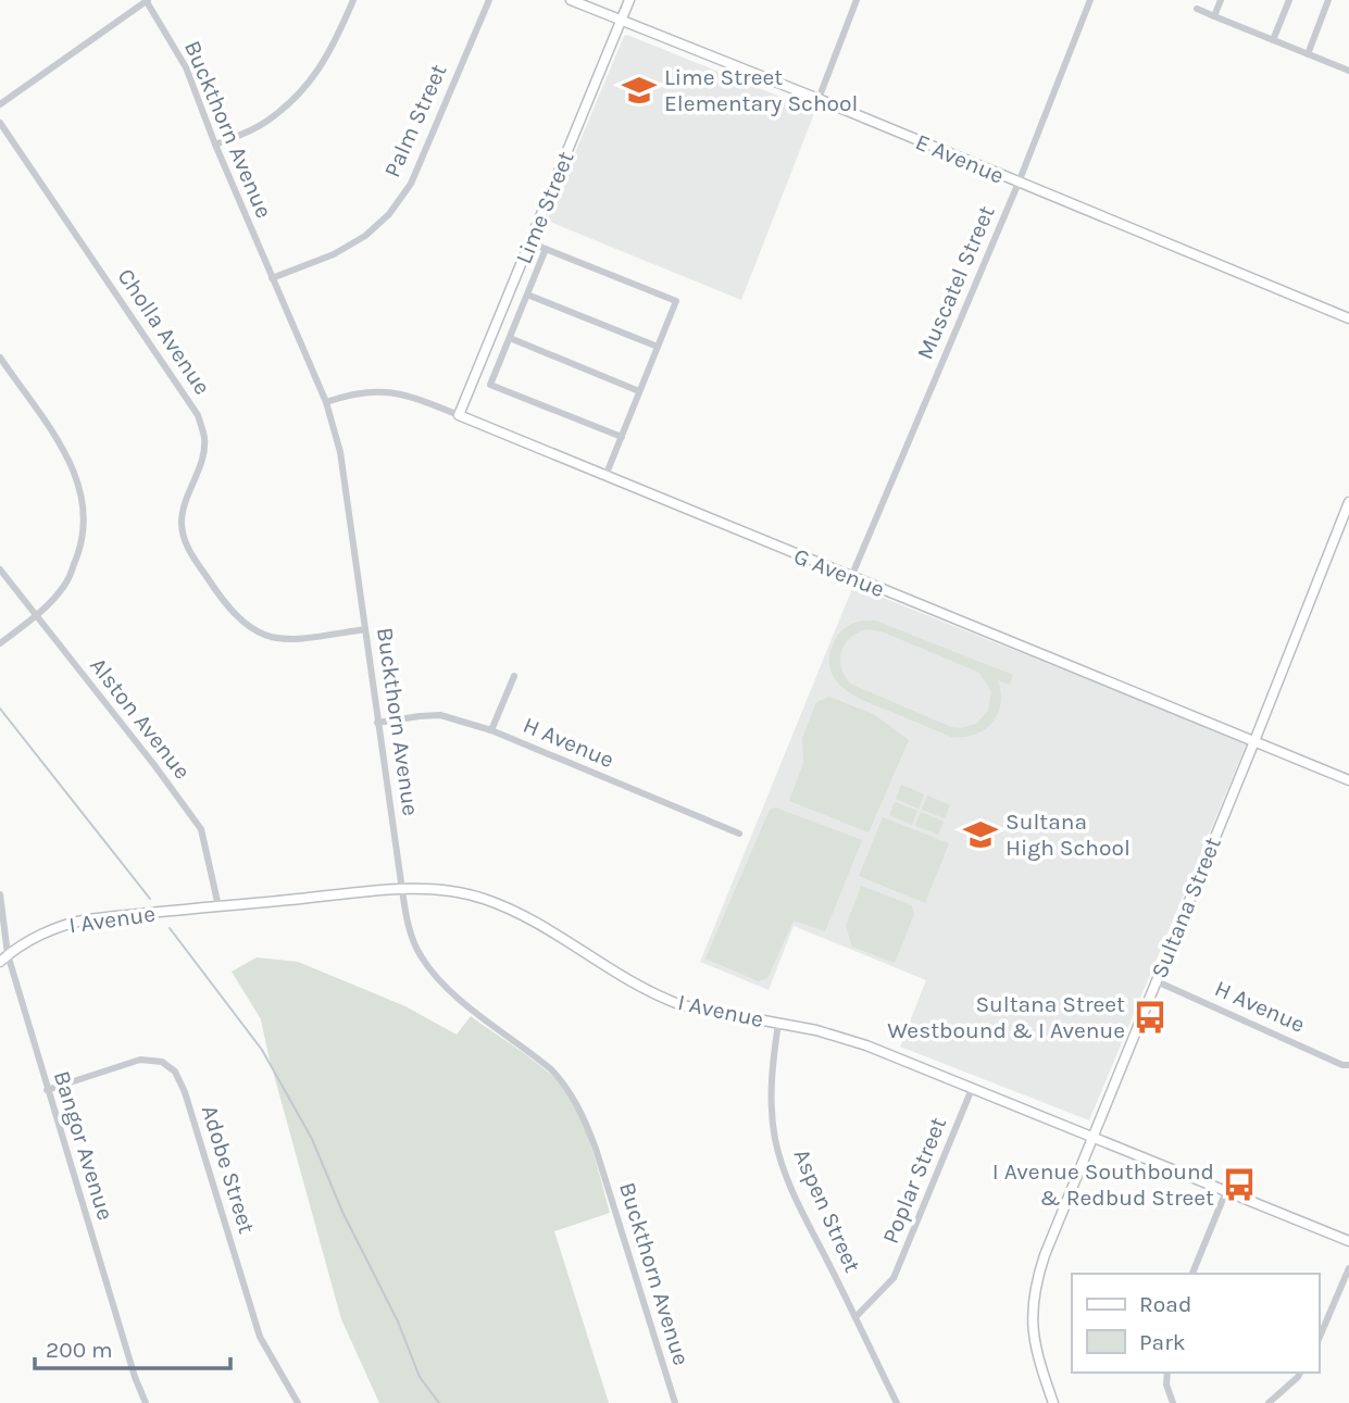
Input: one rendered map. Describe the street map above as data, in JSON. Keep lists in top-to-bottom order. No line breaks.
{"streets":{"street":["Palm Street","Buckthorn Avenue","E Avenue","Lime Street","Muscatel Street","Cholla Avenue","G Avenue","Alston Avenue","H Avenue","Sultana Street","I Avenue","Bangor Avenue","Adobe Street","Poplar Street","Aspen Street"]},"crossings":[["Palm Street","Buckthorn Avenue"],["Buckthorn Avenue","Cholla Avenue"],["Buckthorn Avenue","G Avenue"],["Buckthorn Avenue","H Avenue"],["Buckthorn Avenue","I Avenue"],["E Avenue","Lime Street"],["E Avenue","Muscatel Street"],["Lime Street","G Avenue"],["Muscatel Street","G Avenue"],["G Avenue","Sultana Street"],["Alston Avenue","I Avenue"],["H Avenue","Sultana Street"],["Sultana Street","I Avenue"],["I Avenue","Bangor Avenue"],["I Avenue","Poplar Street"],["I Avenue","Aspen Street"],["Bangor Avenue","Adobe Street"],["Poplar Street","Aspen Street"]],"places":{"school or university":["Lime Street Elementary School","Sultana High School"],"bus stop":["Sultana Street Westbound & I Avenue","I Avenue Southbound & Redbud Street"]},"legend":["Road","Park"],"scale_bar":"200 m"}
